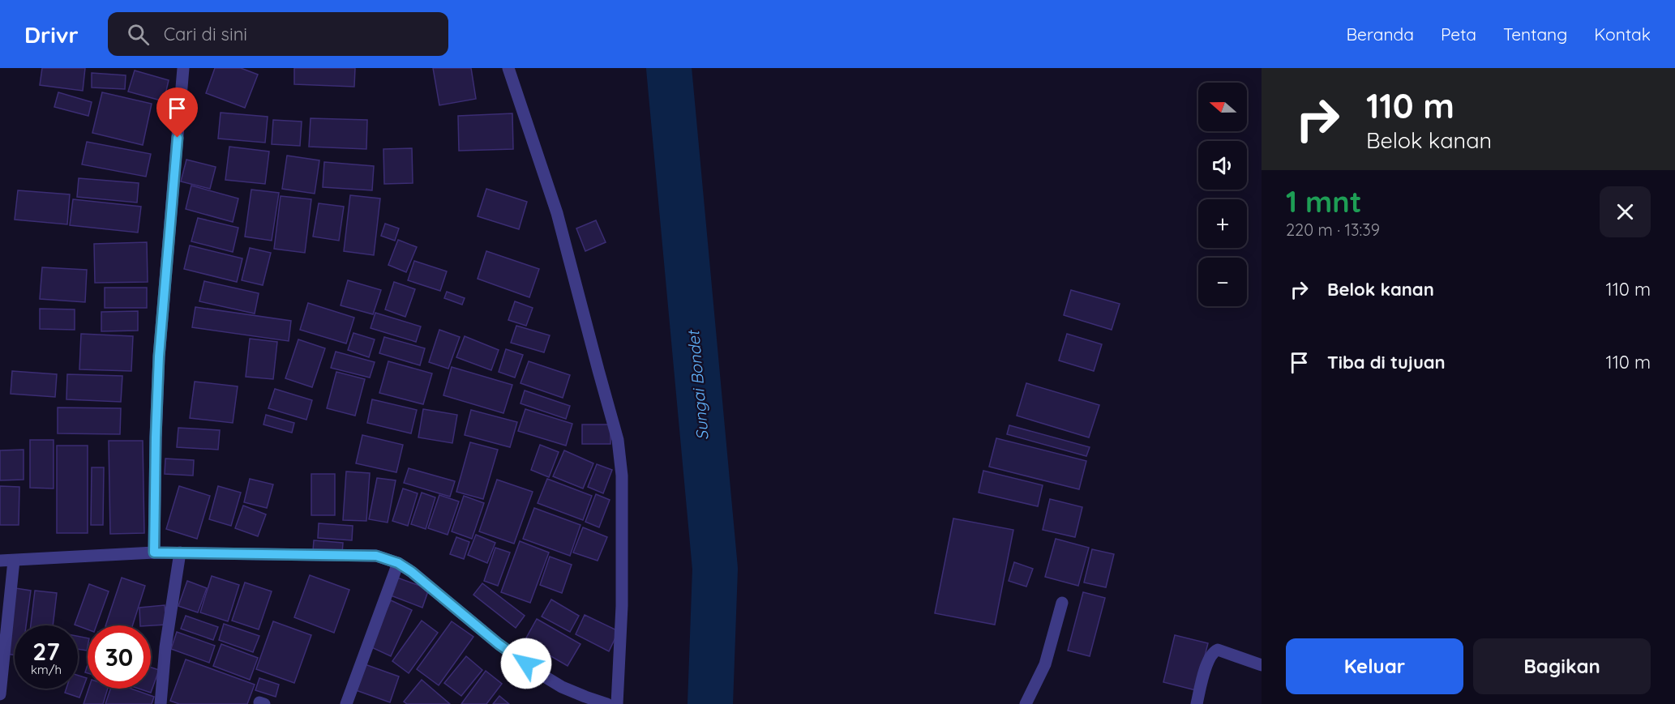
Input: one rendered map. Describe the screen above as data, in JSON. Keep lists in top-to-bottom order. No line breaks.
{"water":["Sungai Bondet"],"north":"left","page":{"header":"Drivr","search":"Cari di sini","nav":["Beranda","Peta","Tentang","Kontak"],"turn":["110 m","Belok kanan"],"map_buttons":["+","−"],"heading":["1 mnt","220 m · 13:39"],"list":[{"name":"Belok kanan","value":"110 m"},{"name":"Tiba di tujuan","value":"110 m"}],"speed":"27 km/h","limit":"30","buttons":["Keluar","Bagikan"]}}
